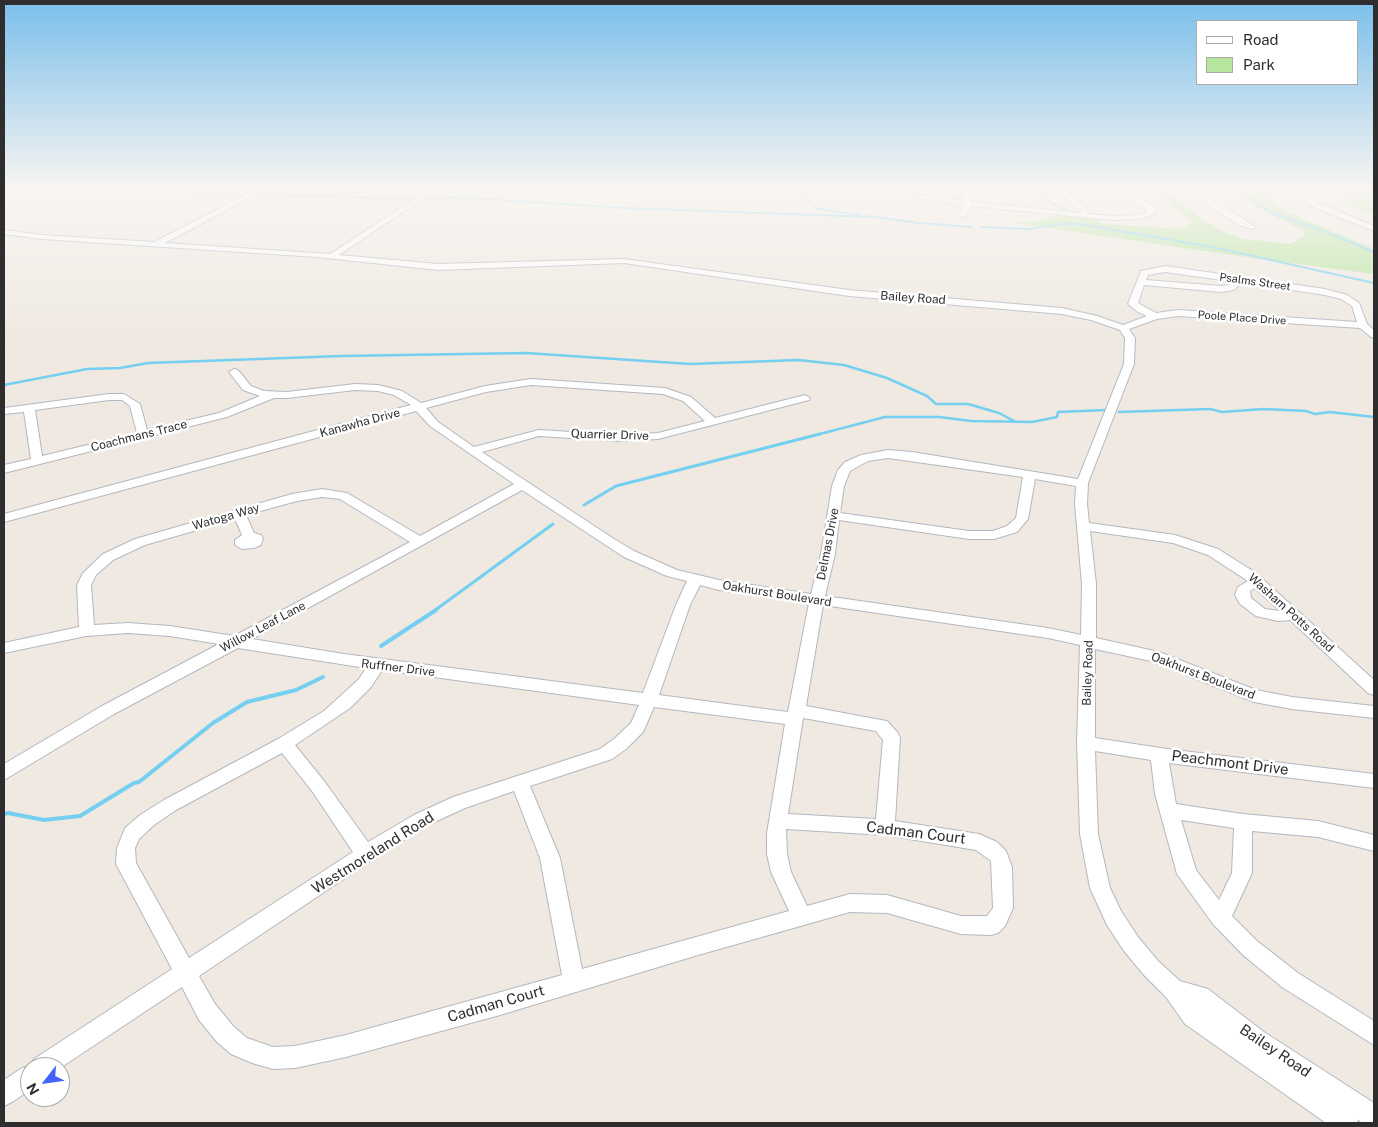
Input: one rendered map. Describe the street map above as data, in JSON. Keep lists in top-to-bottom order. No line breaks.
{"streets":{"street":["Psalms Street","Bailey Road","Poole Place Drive","Kanawha Drive","Quarrier Drive","Coachmans Trace","Watoga Way","Delmas Drive","Oakhurst Boulevard","Washam Potts Road","Willow Leaf Lane","Ruffner Drive","Peachmont Drive","Cadman Court","Westmoreland Road"]},"crossings":[["Psalms Street","Poole Place Drive"],["Bailey Road","Poole Place Drive"],["Bailey Road","Delmas Drive"],["Bailey Road","Oakhurst Boulevard"],["Bailey Road","Washam Potts Road"],["Bailey Road","Peachmont Drive"],["Kanawha Drive","Quarrier Drive"],["Kanawha Drive","Oakhurst Boulevard"],["Quarrier Drive","Oakhurst Boulevard"],["Coachmans Trace","Oakhurst Boulevard"],["Watoga Way","Willow Leaf Lane"],["Watoga Way","Ruffner Drive"],["Delmas Drive","Oakhurst Boulevard"],["Delmas Drive","Ruffner Drive"],["Delmas Drive","Cadman Court"],["Oakhurst Boulevard","Willow Leaf Lane"],["Oakhurst Boulevard","Westmoreland Road"],["Willow Leaf Lane","Ruffner Drive"],["Ruffner Drive","Cadman Court"],["Ruffner Drive","Westmoreland Road"],["Cadman Court","Westmoreland Road"]],"legend":["Road","Park"],"north":"bottom left"}
